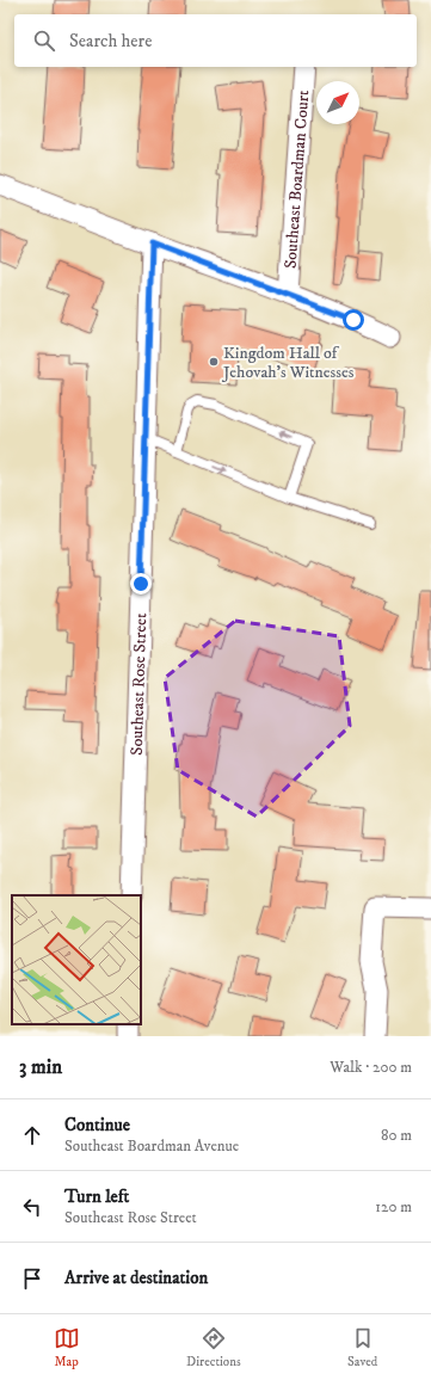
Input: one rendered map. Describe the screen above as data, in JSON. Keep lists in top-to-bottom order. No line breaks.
{"streets":{"street":["Southeast Boardman Court","Southeast Rose Street"]},"places":["Kingdom Hall of Jehovah’s Witnesses"],"north":"top right","page":{"search":"Search here","heading":["3 min","Walk · 200 m"],"list":[["Continue","Southeast Boardman Avenue","80 m"],["Turn left","Southeast Rose Street","120 m"],"Arrive at destination"],"nav":["Map","Directions","Saved"]}}
